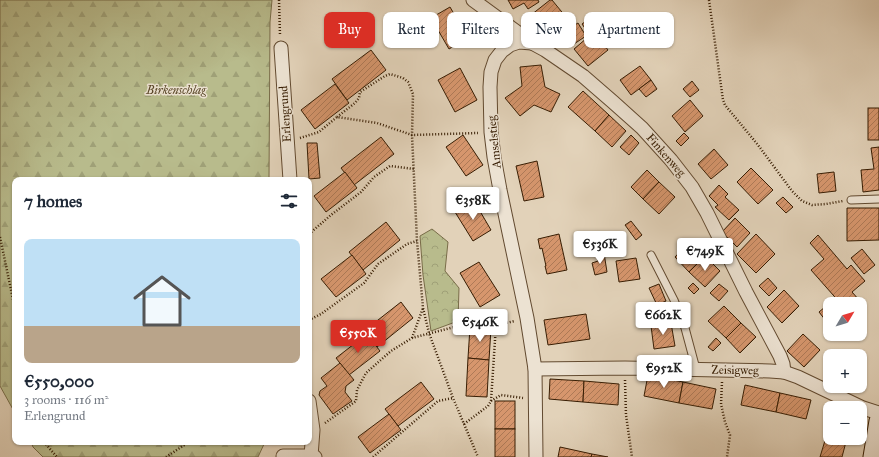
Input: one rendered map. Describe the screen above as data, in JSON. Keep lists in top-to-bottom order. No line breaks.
{"streets":{"street":["Erlengrund","Amselstieg","Finkenweg","Zeisigweg"]},"crossings":[["Amselstieg","Zeisigweg"],["Finkenweg","Zeisigweg"]],"parks":["Birkenschlag"],"north":"top right","page":{"chip":["Buy","Rent","Filters","New","Apartment"],"heading":"7 homes","price":["€358K","€536K","€749K","€662K","€546K","€550K","€952K"],"list":[{"name":"€550,000","note":"3 rooms · 116 m² · Erlengrund"}],"map_buttons":["+","−"]}}
